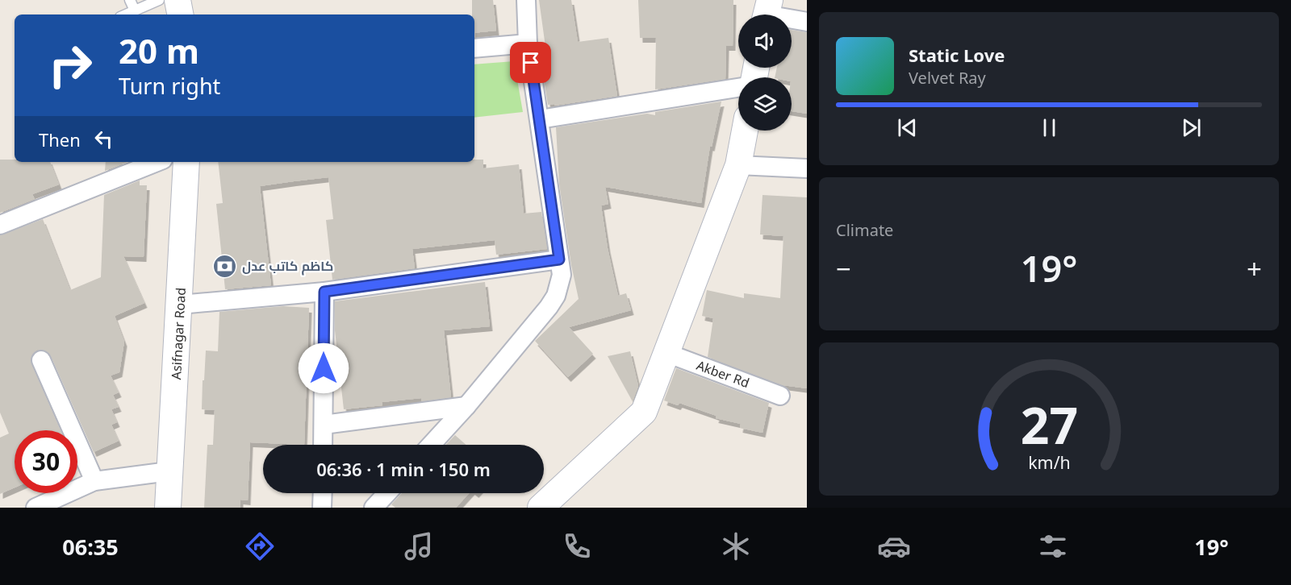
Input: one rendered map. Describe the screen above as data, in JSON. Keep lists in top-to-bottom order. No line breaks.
{"streets":{"street":["Asifnagar Road","Akber Rd"]},"places":{"bank":["كاظم كاتب عدل"]},"page":{"turn":["20 m","Turn right"],"song":["Static Love","Velvet Ray"],"then":"Then","tile":"Climate","heat":["−","19°","+"],"limit":"30","trip":"06:36 · 1 min · 150 m","tabs":["06:35","19°"],"gauge":["27","km/h"]}}
